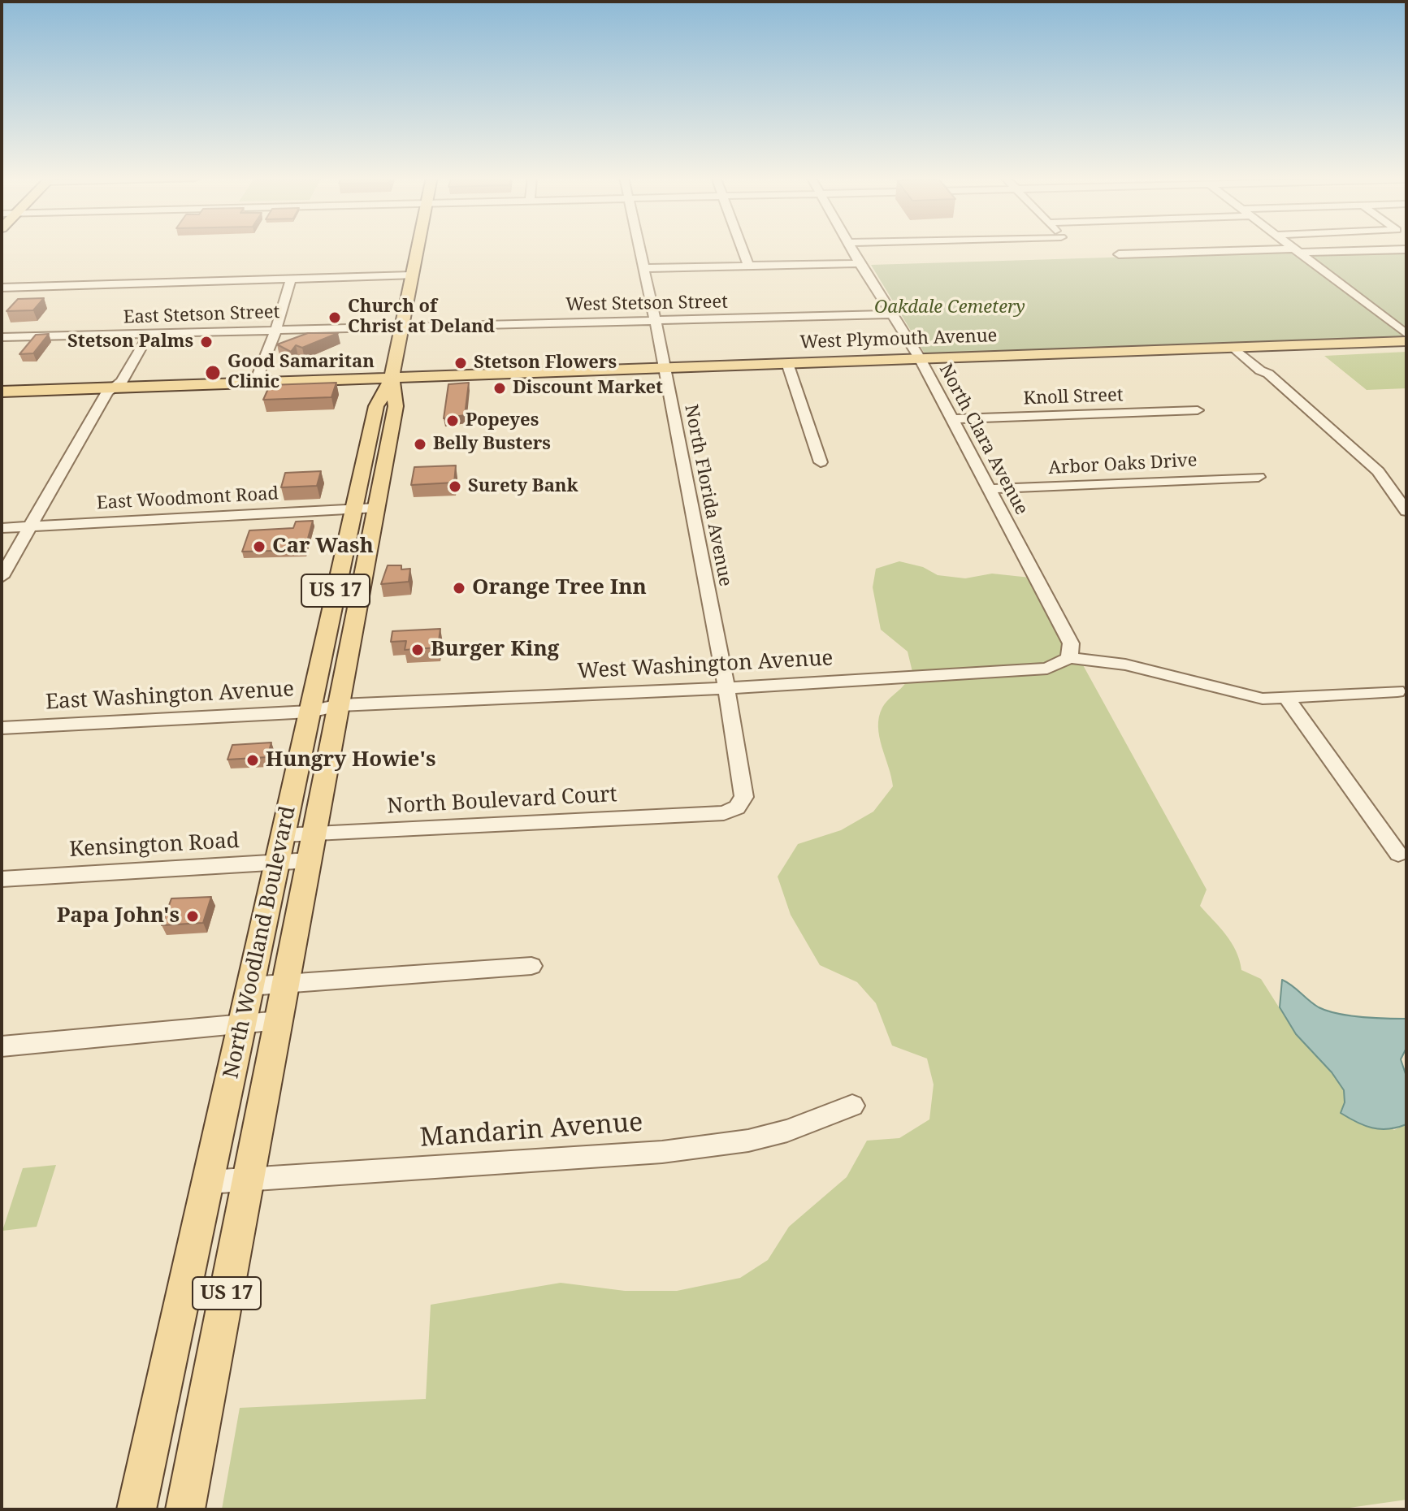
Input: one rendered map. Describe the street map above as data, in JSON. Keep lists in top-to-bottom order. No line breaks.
{"streets":{"main road":["West Plymouth Avenue","US 17","North Woodland Boulevard"],"street":["West Stetson Street","East Stetson Street","Knoll Street","North Clara Avenue","Arbor Oaks Drive","North Florida Avenue","East Woodmont Road","West Washington Avenue","East Washington Avenue","North Boulevard Court","Kensington Road","Mandarin Avenue"]},"crossings":[["West Stetson Street","East Stetson Street"],["West Stetson Street","North Clara Avenue"],["West Stetson Street","North Florida Avenue"],["West Stetson Street","North Woodland Boulevard"],["East Stetson Street","North Woodland Boulevard"],["West Plymouth Avenue","North Clara Avenue"],["West Plymouth Avenue","North Florida Avenue"],["West Plymouth Avenue","North Woodland Boulevard"],["Knoll Street","North Clara Avenue"],["North Clara Avenue","Arbor Oaks Drive"],["North Clara Avenue","West Washington Avenue"],["North Florida Avenue","West Washington Avenue"],["North Florida Avenue","North Boulevard Court"],["East Woodmont Road","North Woodland Boulevard"],["West Washington Avenue","East Washington Avenue"],["West Washington Avenue","North Woodland Boulevard"],["East Washington Avenue","North Woodland Boulevard"],["North Boulevard Court","North Woodland Boulevard"],["Kensington Road","North Woodland Boulevard"],["North Woodland Boulevard","Mandarin Avenue"]],"parks":["Oakdale Cemetery"],"places":["Church of Christ at Deland","Stetson Palms","Stetson Flowers","Good Samaritan Clinic","Discount Market","Popeyes","Belly Busters","Surety Bank","Car Wash","Orange Tree Inn","Burger King","Hungry Howie's","Papa John's"]}
